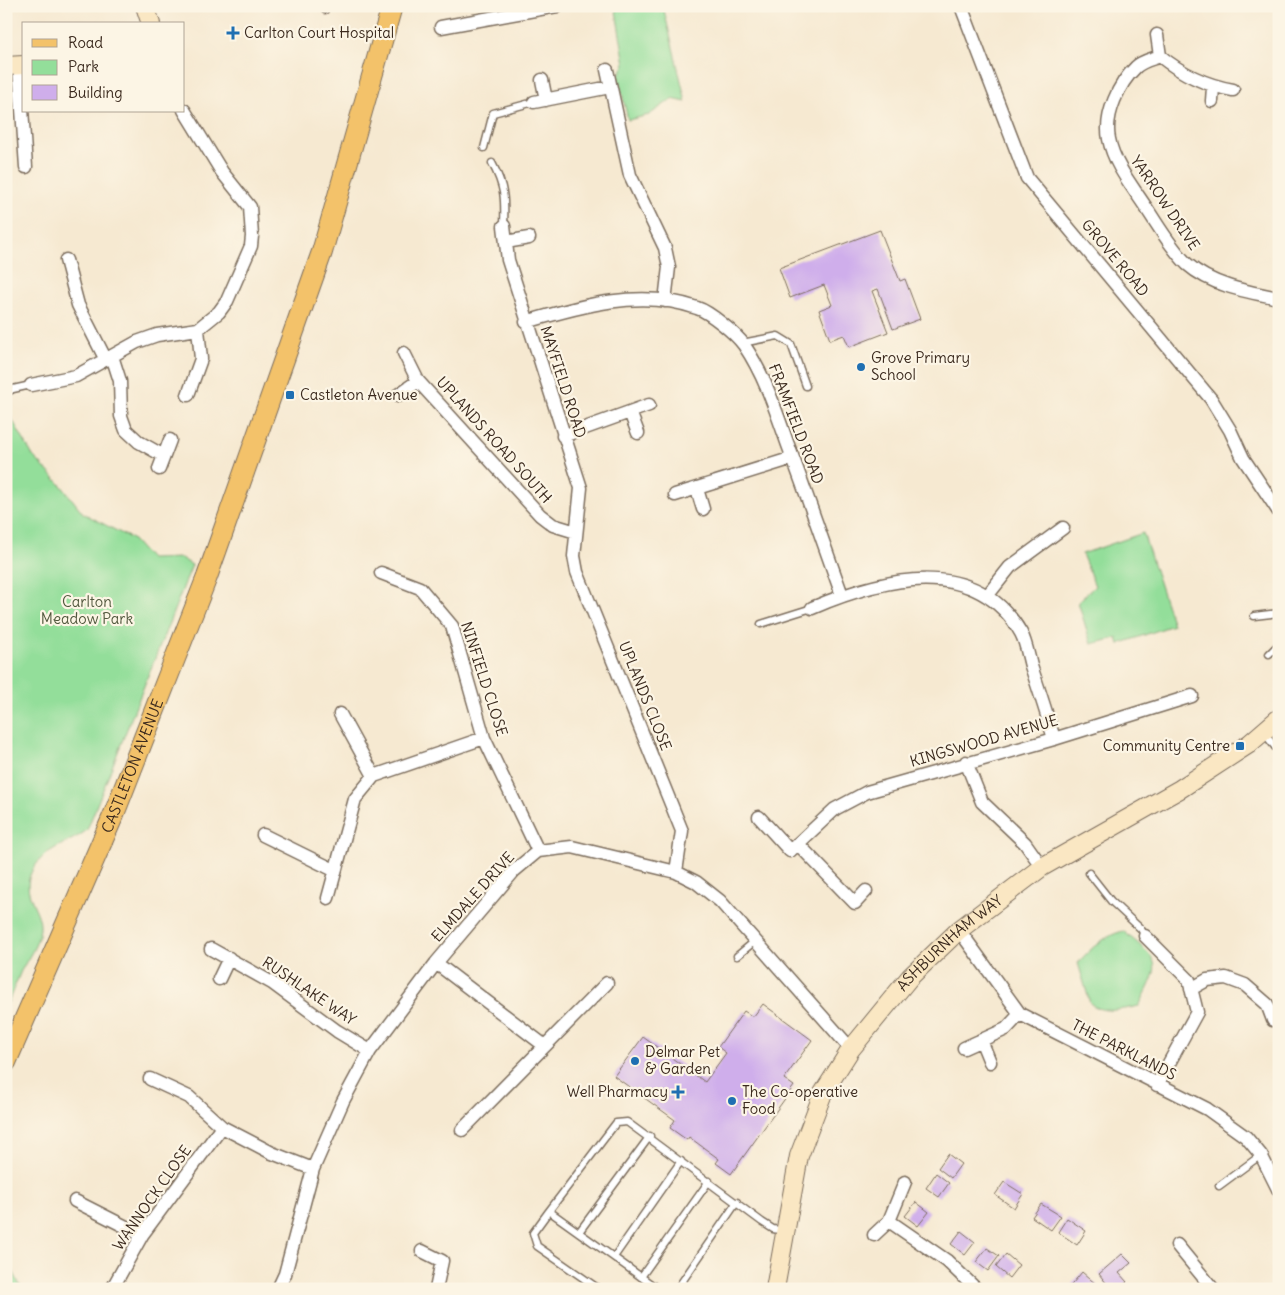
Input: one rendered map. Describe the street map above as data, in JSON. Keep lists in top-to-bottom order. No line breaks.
{"streets":{"main road":["CASTLETON AVENUE"],"street":["YARROW DRIVE","GROVE ROAD","MAYFIELD ROAD","FRAMFIELD ROAD","UPLANDS ROAD SOUTH","NINFIELD CLOSE","UPLANDS CLOSE","KINGSWOOD AVENUE","ELMDALE DRIVE","ASHBURNHAM WAY","RUSHLAKE WAY","THE PARKLANDS","WANNOCK CLOSE"]},"crossings":[["MAYFIELD ROAD","FRAMFIELD ROAD"],["MAYFIELD ROAD","UPLANDS ROAD SOUTH"],["MAYFIELD ROAD","UPLANDS CLOSE"],["UPLANDS ROAD SOUTH","UPLANDS CLOSE"],["NINFIELD CLOSE","ELMDALE DRIVE"],["UPLANDS CLOSE","ELMDALE DRIVE"],["ELMDALE DRIVE","ASHBURNHAM WAY"],["ELMDALE DRIVE","RUSHLAKE WAY"],["ASHBURNHAM WAY","THE PARKLANDS"]],"parks":["Carlton Meadow Park"],"places":{"health":["Carlton Court Hospital","Well Pharmacy"],"other":["Grove Primary School","Delmar Pet & Garden","The Co-operative Food"],"transit":["Castleton Avenue","Community Centre"]},"legend":["Road","Park","Building"]}
